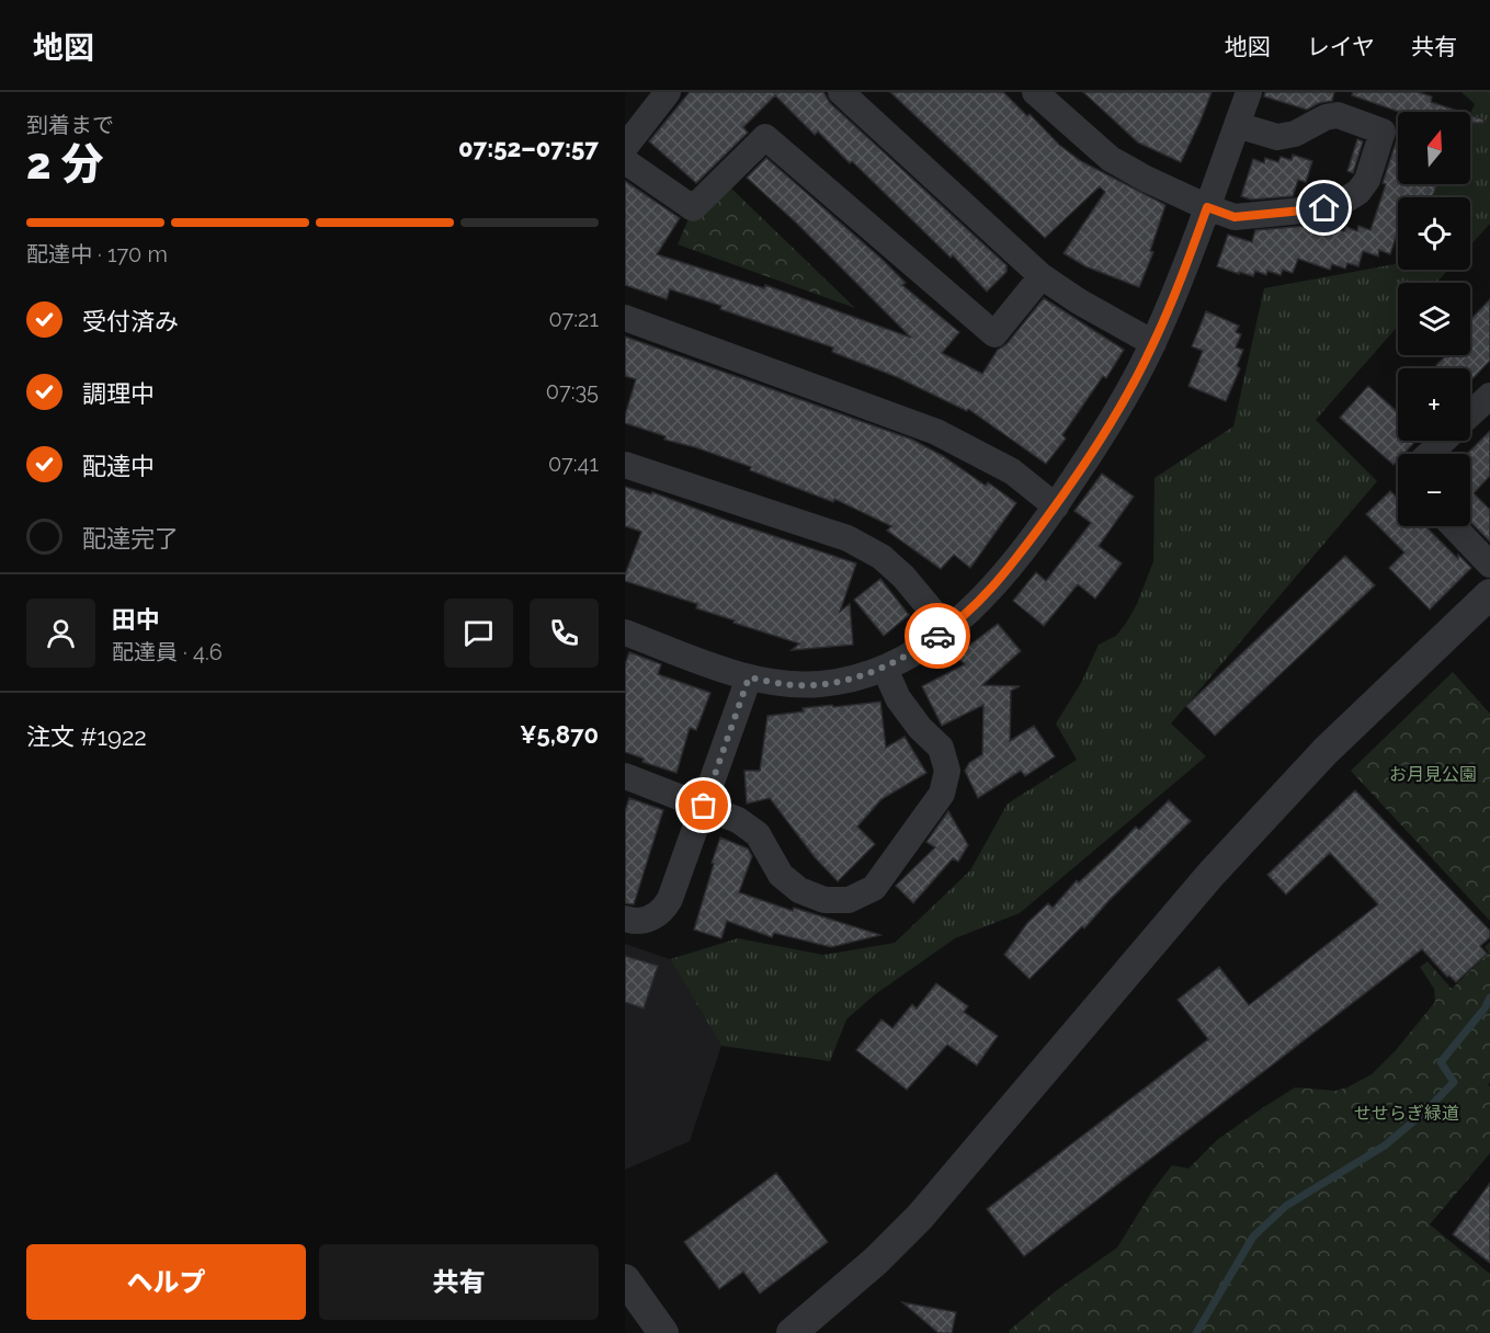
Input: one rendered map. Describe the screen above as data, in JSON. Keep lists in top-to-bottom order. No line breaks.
{"parks":["お月見公園","せせらぎ緑道"],"north":"top","page":{"header":"地図","nav":["地図","レイヤ","共有"],"heading":["2 分","到着まで","07:52–07:57"],"panel":["田中","配達員 · 4.6","注文 #1922","¥5,870"],"map_buttons":["+","−"],"bar":"配達中 · 170 m","list":[["受付済み","07:21"],["調理中","07:35"],["配達中","07:41"],"配達完了"],"buttons":["ヘルプ","共有"]}}
